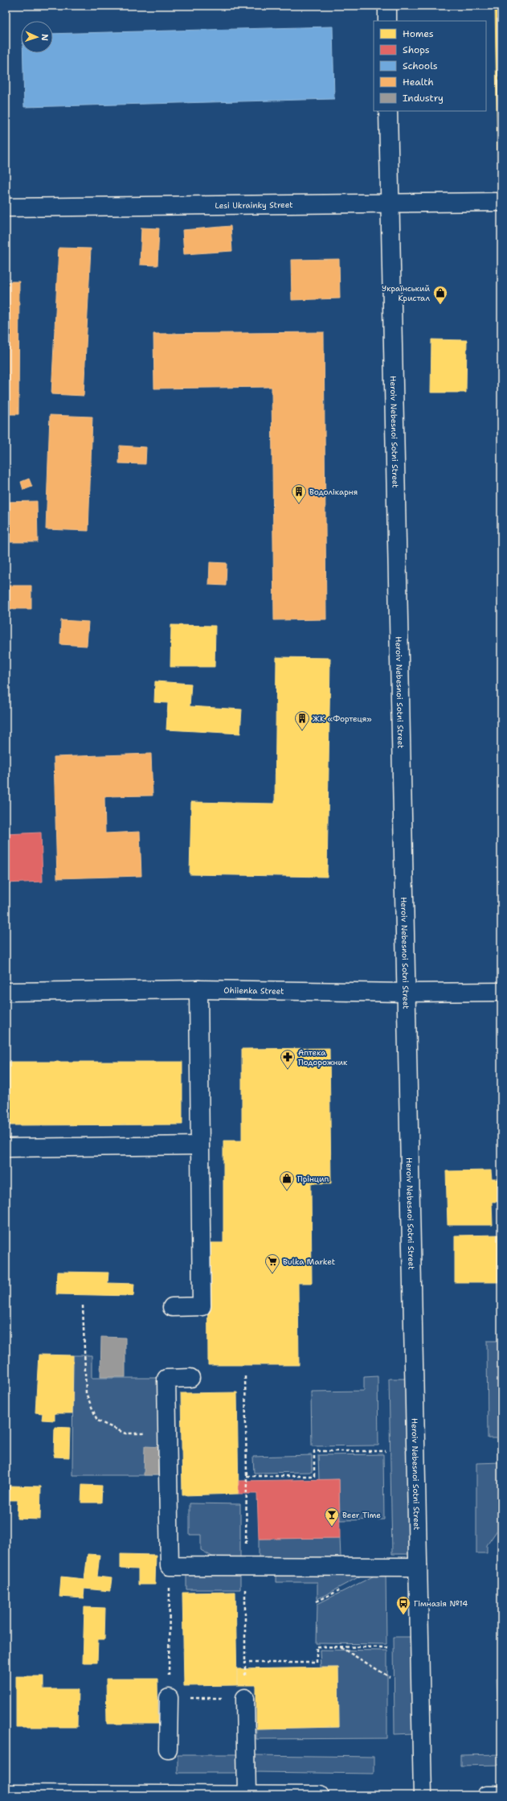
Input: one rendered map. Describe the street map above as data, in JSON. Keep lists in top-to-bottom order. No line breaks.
{"streets":{"street":["Lesi Ukrainky Street","Heroiv Nebesnoi Sotni Street","Ohiienka Street"]},"crossings":[["Lesi Ukrainky Street","Heroiv Nebesnoi Sotni Street"],["Heroiv Nebesnoi Sotni Street","Ohiienka Street"]],"places":{"shop":["Український Кристал","Прінцип"],"building":["Водолікарня","ЖК «Фортеця»"],"pharmacy":["Аптека Подорожник"],"supermarket":["Bulka Market"],"bar":["Beer Time"],"bus stop":["Гімназія №14"]},"legend":["Homes","Shops","Schools","Health","Industry"],"north":"right"}
